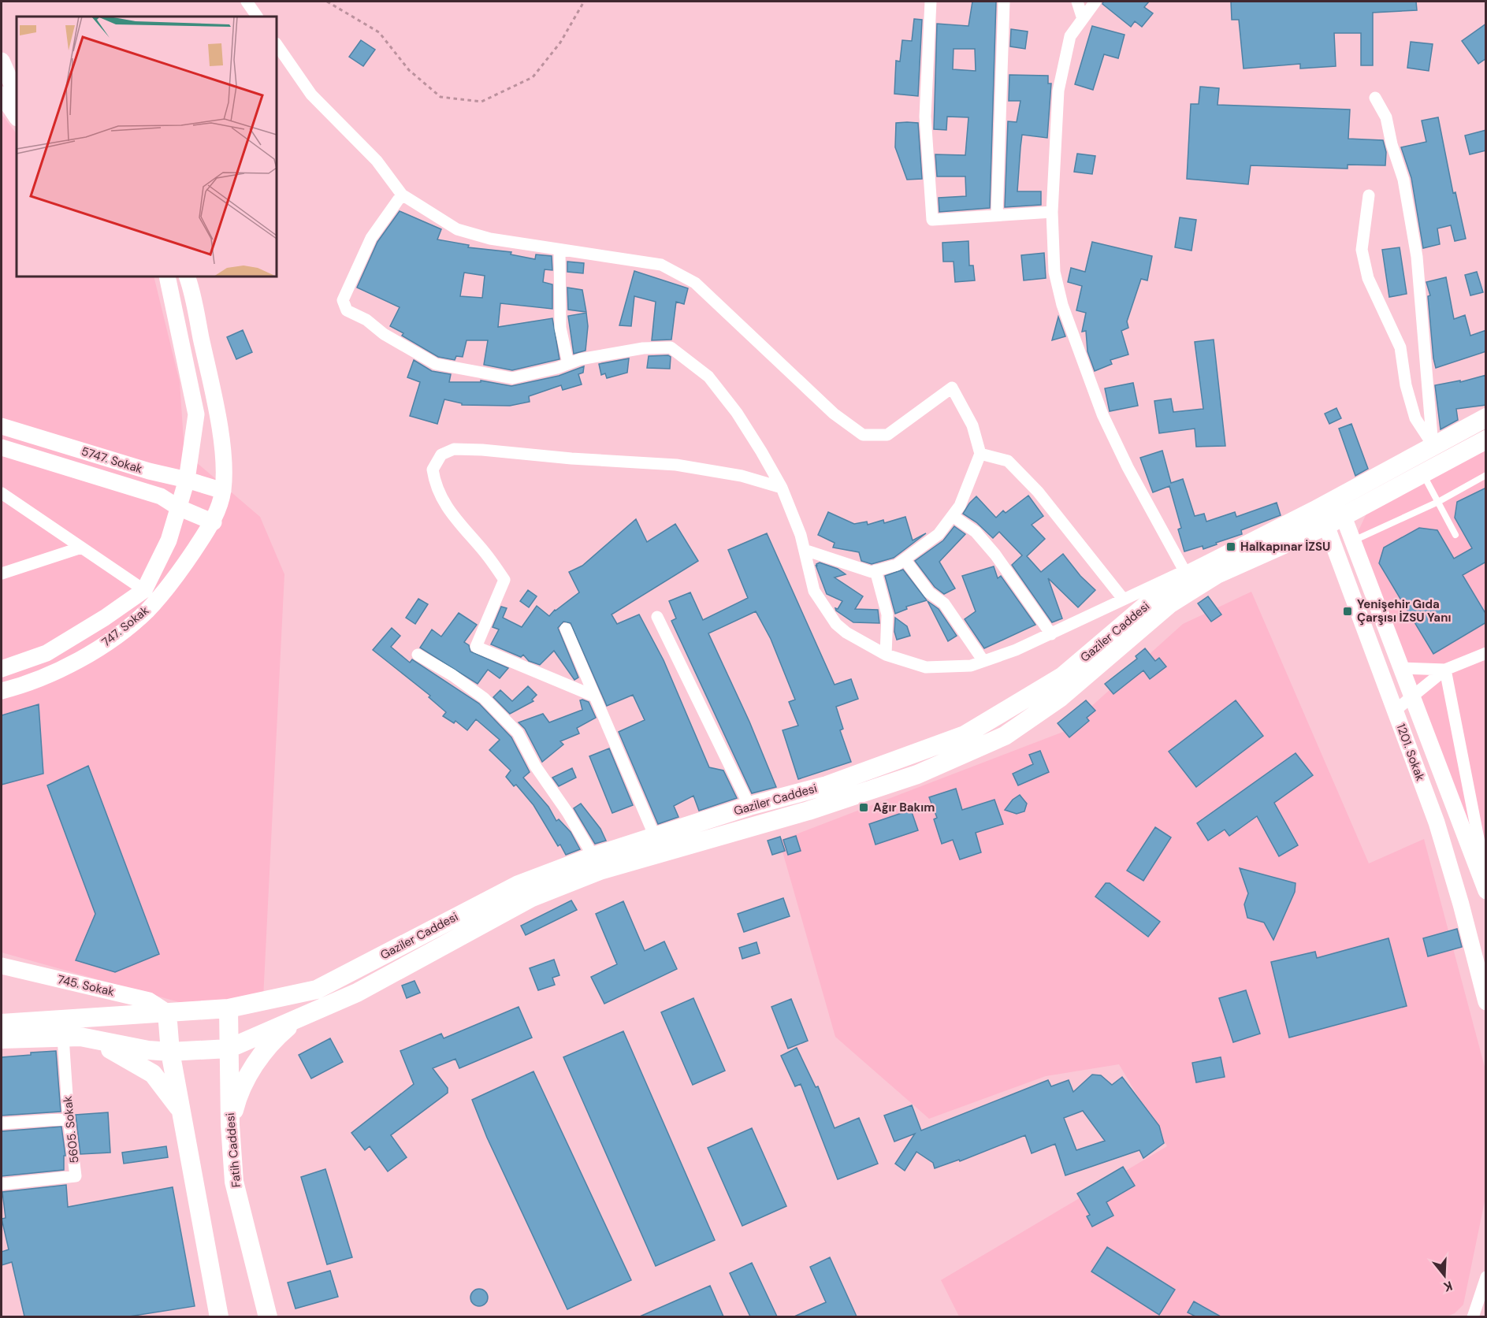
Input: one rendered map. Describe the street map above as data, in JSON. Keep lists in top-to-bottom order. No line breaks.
{"streets":{"main road":["5747. Sokak","747. Sokak","Gaziler Caddesi","1201. Sokak","745. Sokak","Fatih Caddesi"],"street":["5605. Sokak"]},"crossings":[["5747. Sokak","747. Sokak"],["Gaziler Caddesi","1201. Sokak"],["Gaziler Caddesi","745. Sokak"],["Gaziler Caddesi","Fatih Caddesi"]],"places":{"transit":["Halkapınar İZSU","Yenişehir Gıda Çarşısı İZSU Yanı","Ağır Bakım"]},"north":"bottom"}
